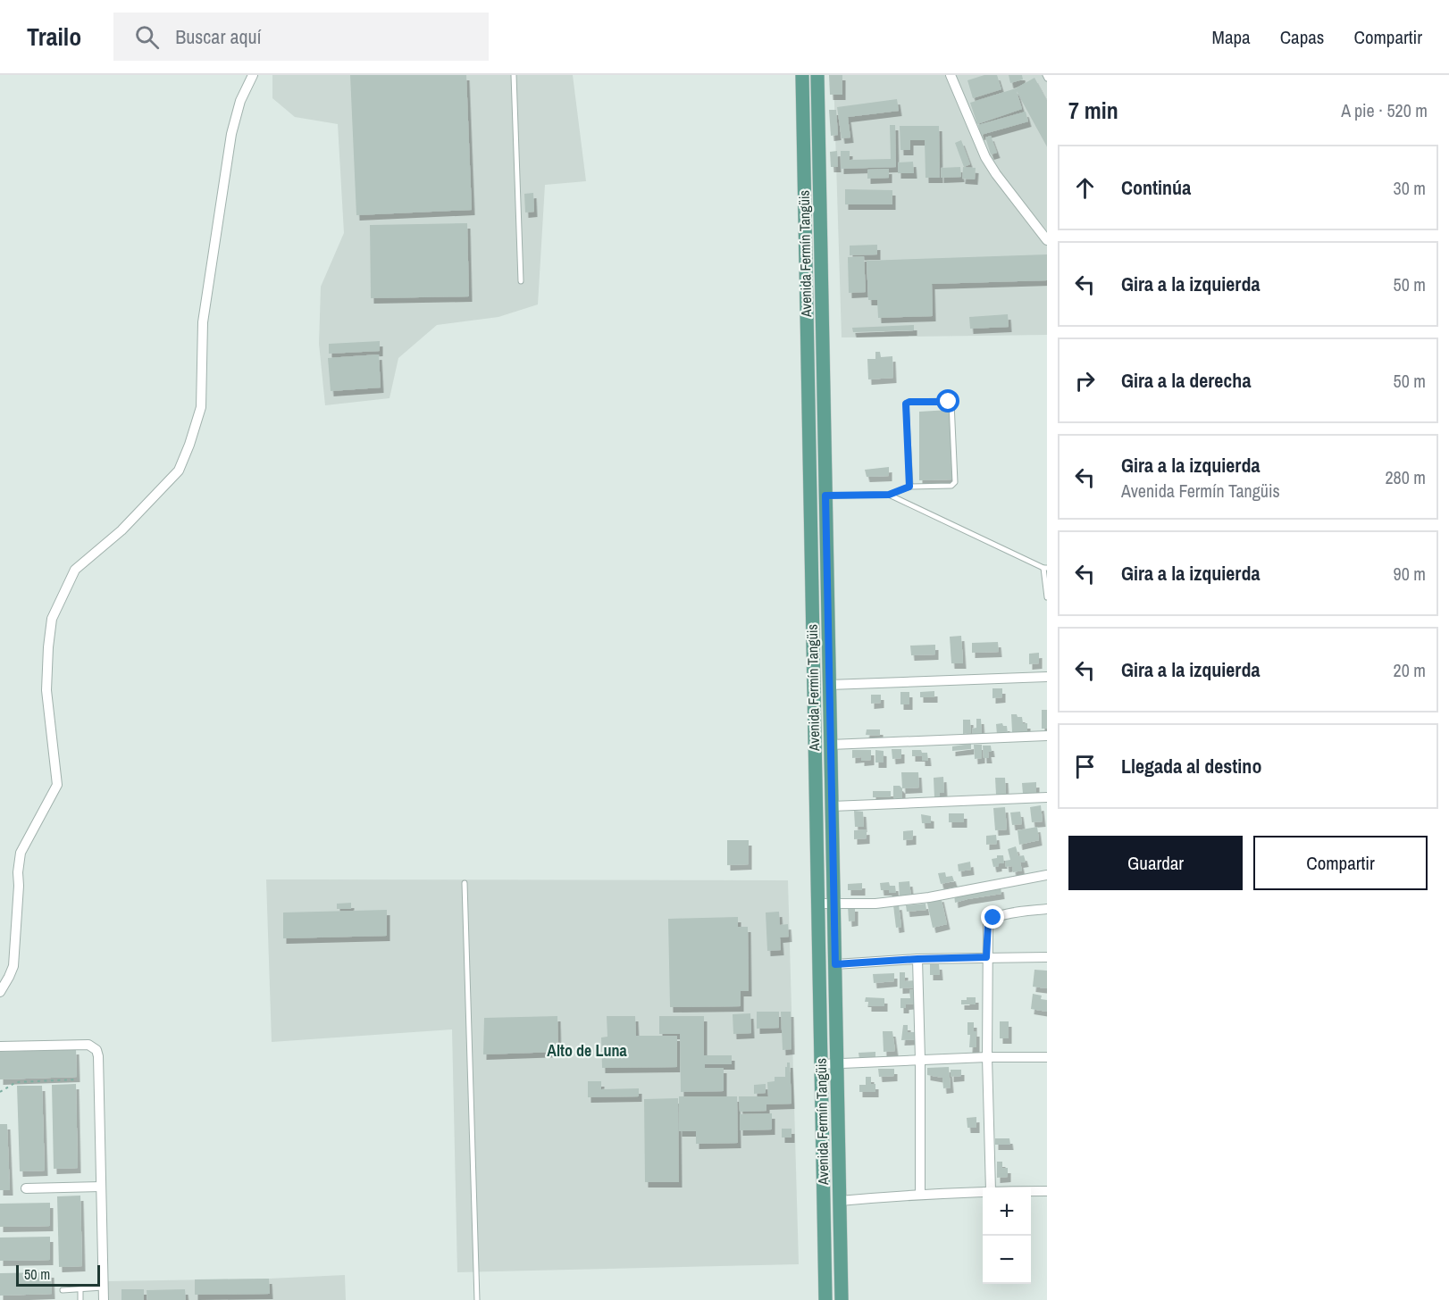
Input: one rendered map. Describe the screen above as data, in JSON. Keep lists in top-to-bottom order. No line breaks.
{"streets":{"main road":["Avenida Fermín Tangüis"]},"districts":["Alto de Luna"],"scale_bar":"50 m","page":{"header":"Trailo","search":"Buscar aquí","nav":["Mapa","Capas","Compartir"],"heading":["7 min","A pie · 520 m"],"list":[["Continúa","30 m"],["Gira a la izquierda","50 m"],["Gira a la derecha","50 m"],["Gira a la izquierda","Avenida Fermín Tangüis","280 m"],["Gira a la izquierda","90 m"],["Gira a la izquierda","20 m"],"Llegada al destino"],"buttons":["Guardar","Compartir"],"map_buttons":["+","−"],"scale":"50 m"}}
